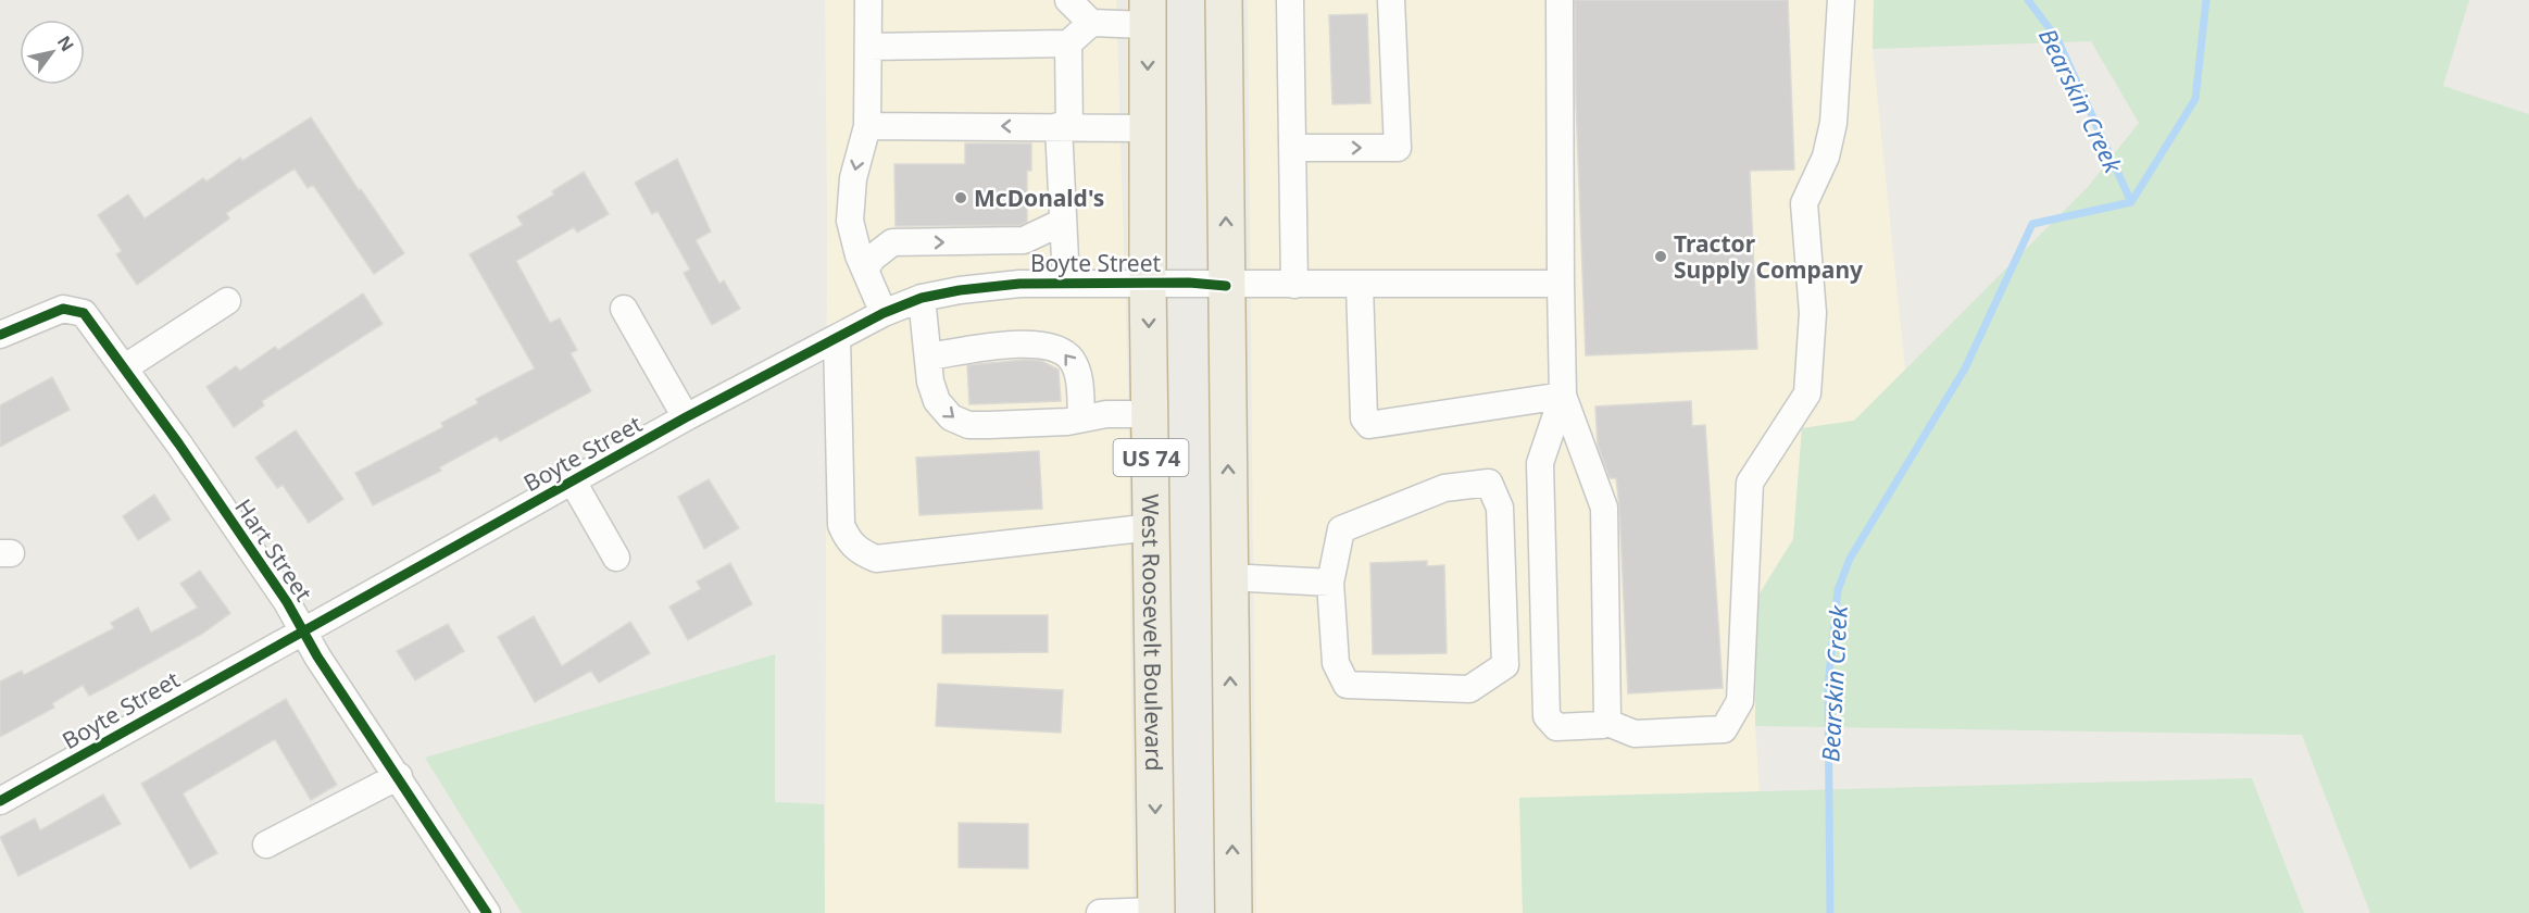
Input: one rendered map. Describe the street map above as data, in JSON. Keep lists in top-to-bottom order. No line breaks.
{"streets":{"highway":["US 74","West Roosevelt Boulevard"],"street":["Boyte Street","Hart Street"]},"crossings":[["Boyte Street","Hart Street"],["Boyte Street","West Roosevelt Boulevard"]],"water":["Bearskin Creek"],"places":["McDonald's","Tractor Supply Company"],"north":"top right"}
